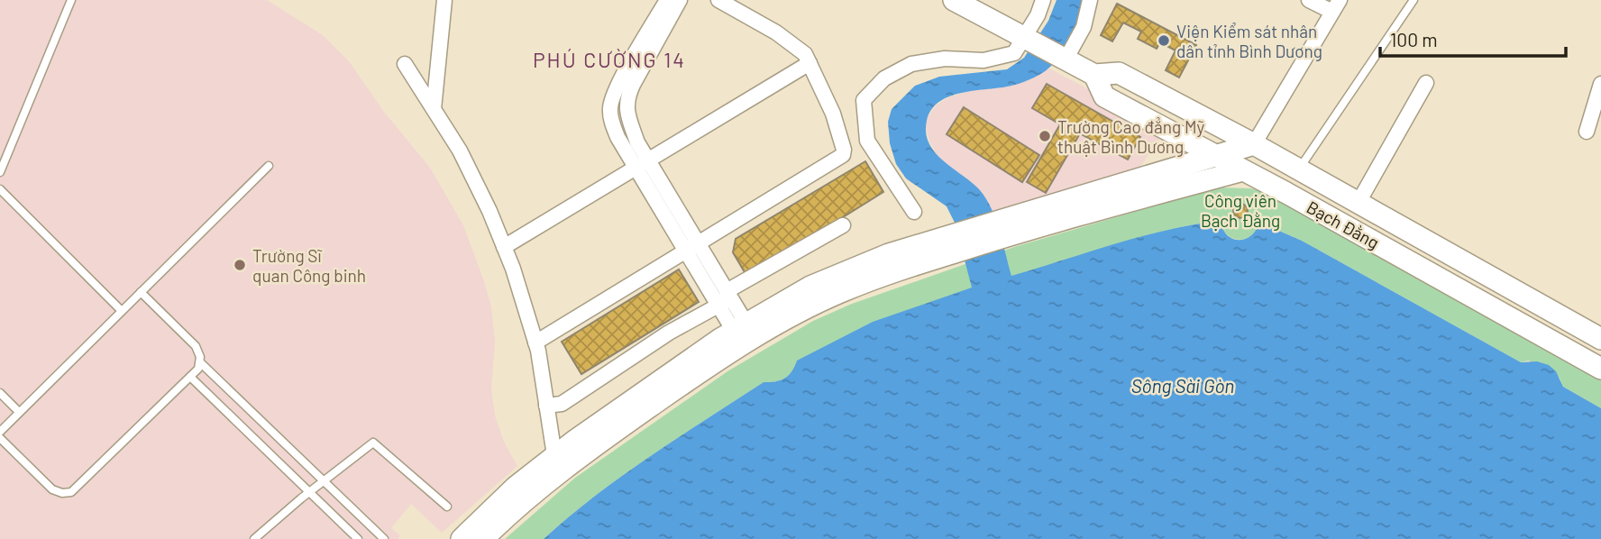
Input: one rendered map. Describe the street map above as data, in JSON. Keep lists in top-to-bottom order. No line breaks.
{"streets":{"street":["Bạch Đằng"]},"districts":["PHÚ CƯỜNG 14"],"water":["Sông Sài Gòn"],"parks":["Công viên Bạch Đằng"],"places":["Viện Kiểm sát nhân dân tỉnh Bình Dương","Trường Cao đẳng Mỹ thuật Bình Dương","Trường Sĩ quan Công binh"],"scale_bar":"100 m"}
